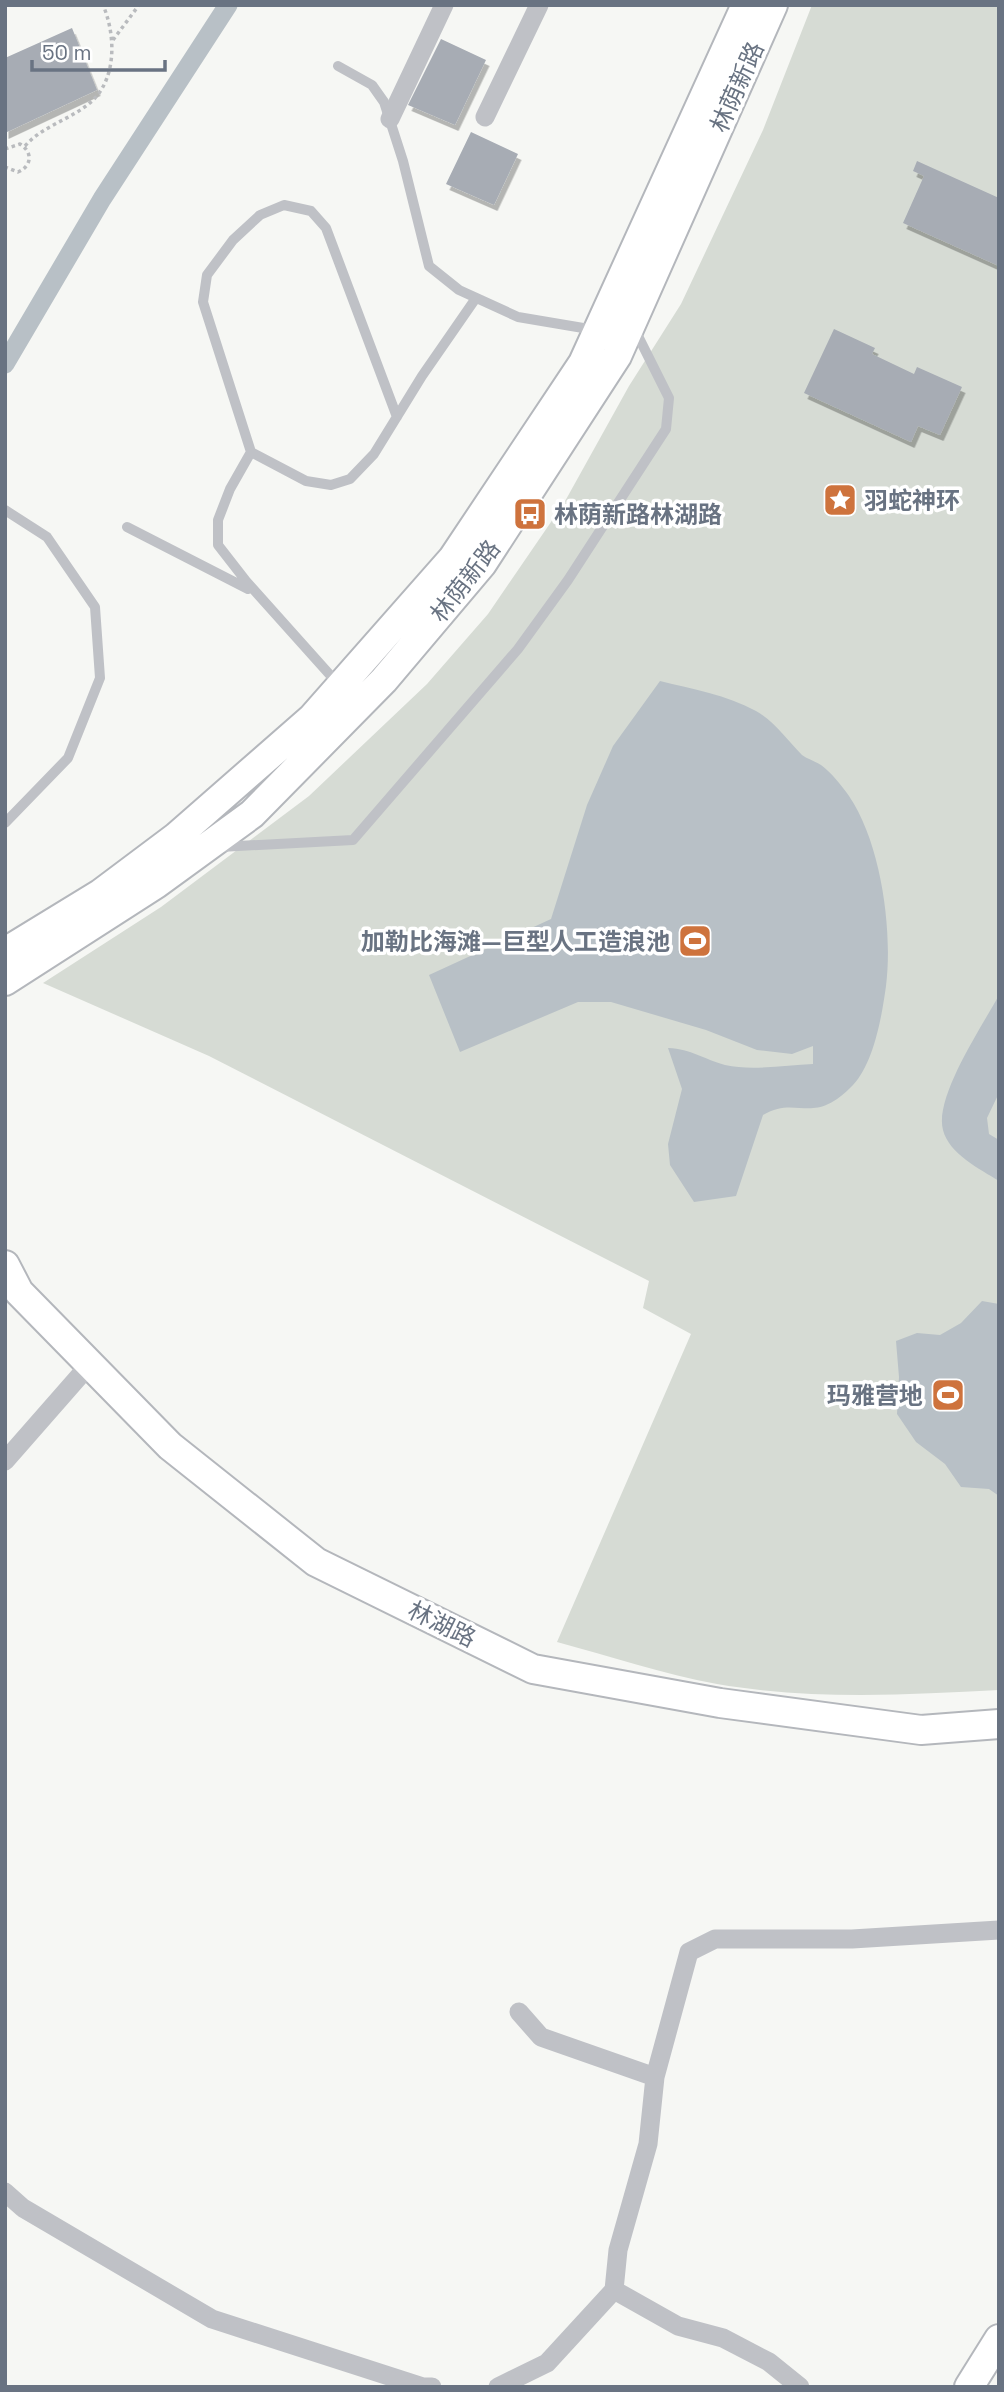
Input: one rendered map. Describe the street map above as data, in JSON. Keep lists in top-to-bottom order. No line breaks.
{"streets":{"main road":["林荫新路","林湖路"]},"places":{"place":["羽蛇神环"],"bus stop":["林荫新路林湖路"],"sports":["加勒比海滩—巨型人工造浪池","玛雅营地"]},"scale_bar":"50 m"}
